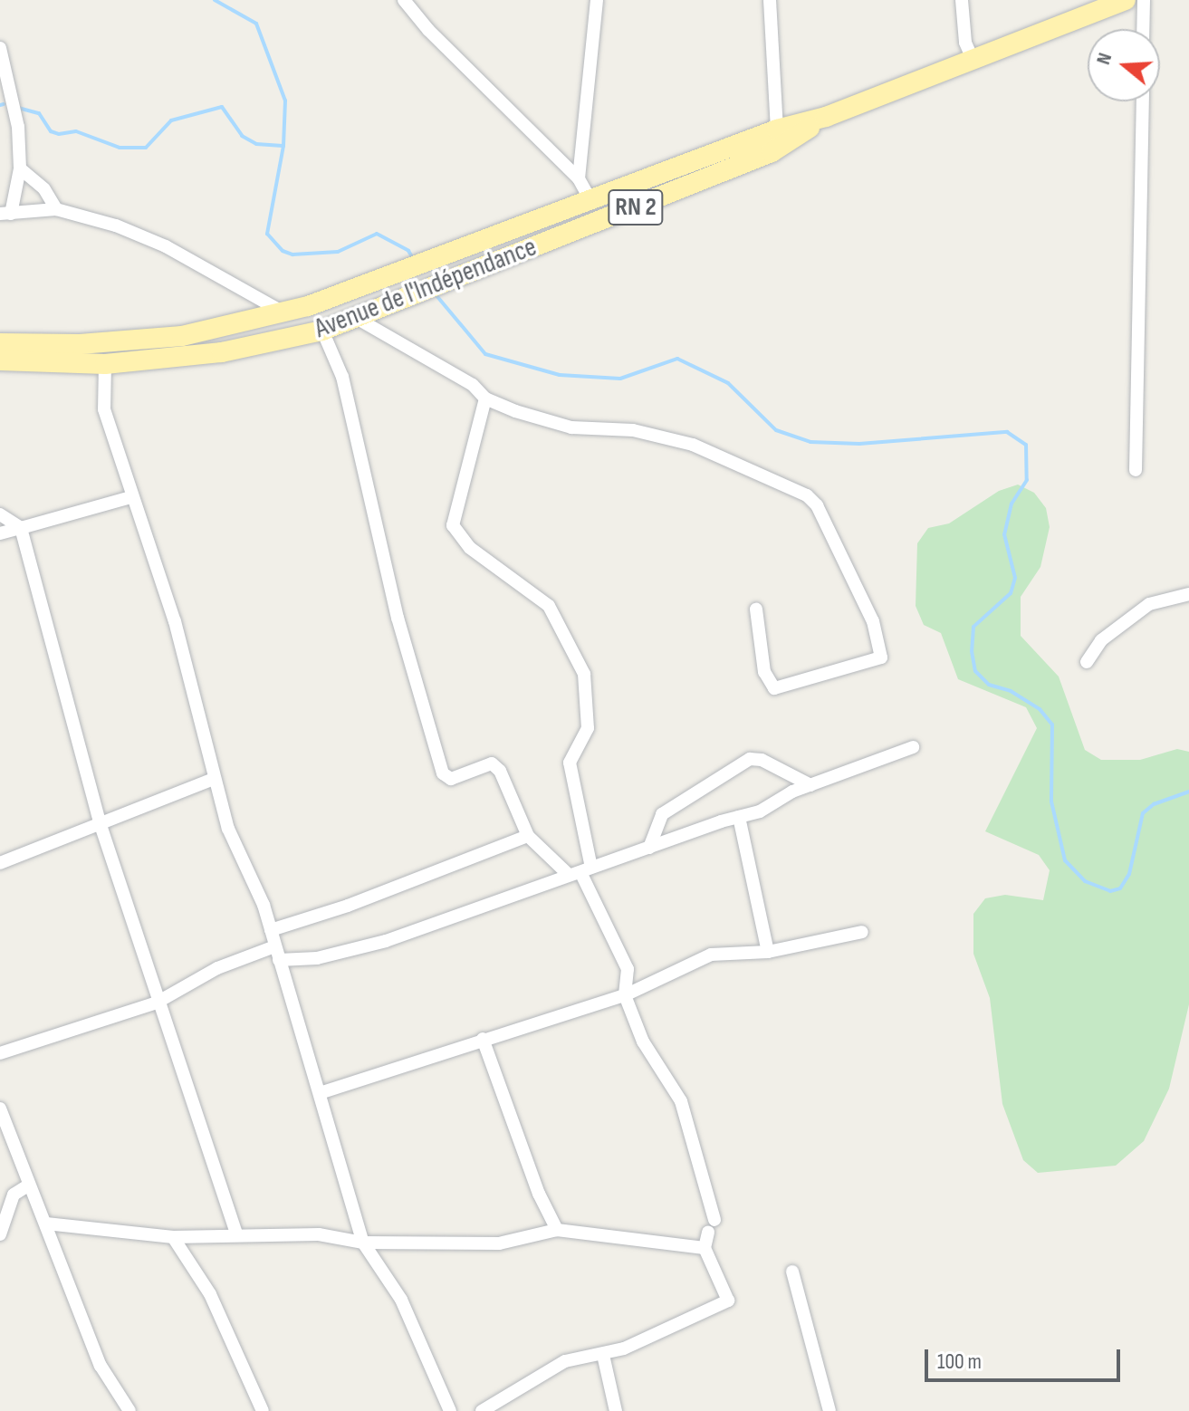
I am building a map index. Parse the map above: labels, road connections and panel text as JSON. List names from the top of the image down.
{
  "streets": {
    "main road": ["RN 2", "Avenue de l'Indépendance"]
  },
  "scale_bar": "100 m",
  "north": "left"
}
